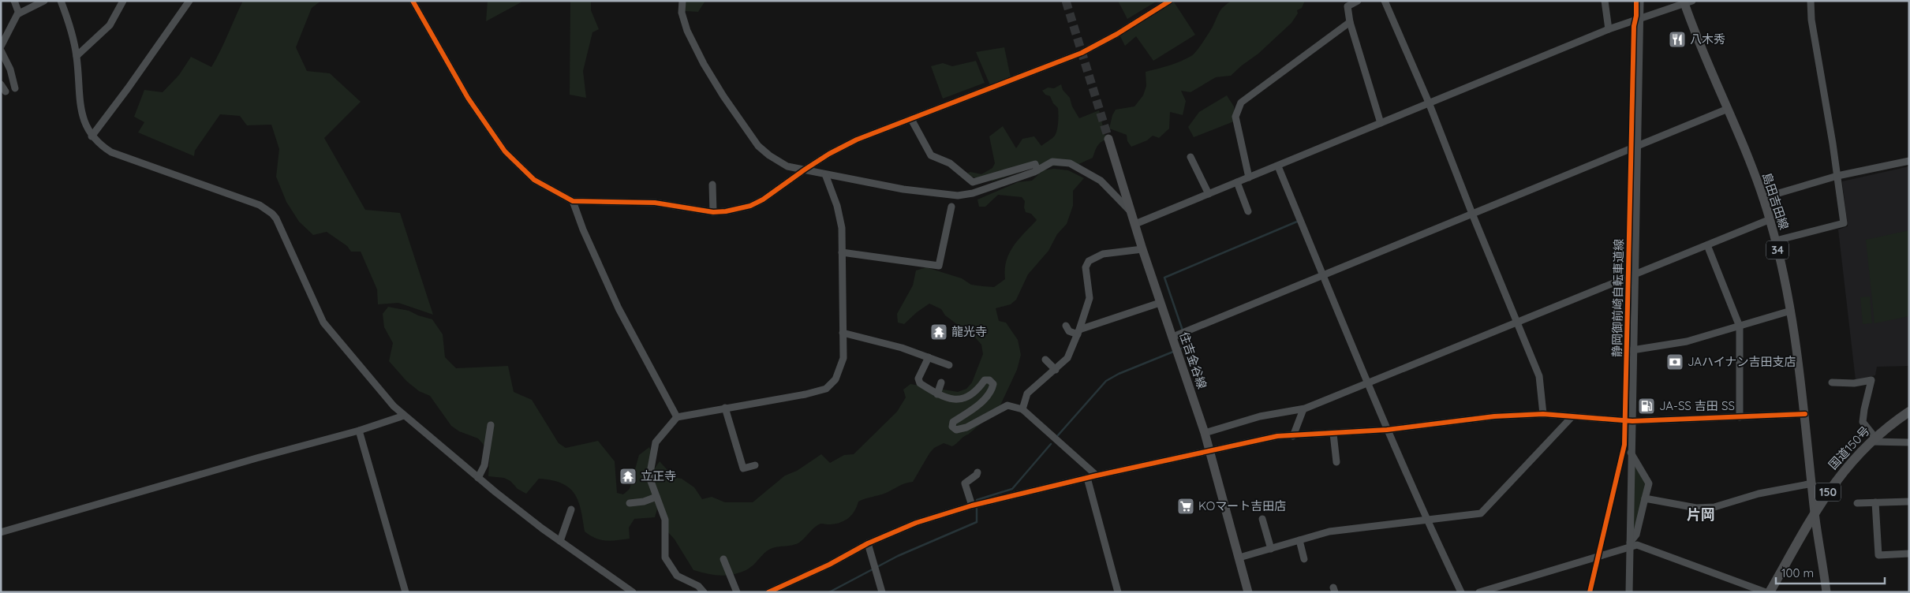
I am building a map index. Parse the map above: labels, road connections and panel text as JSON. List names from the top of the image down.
{
  "streets": {
    "highway": ["国道150号", "150"],
    "main road": ["島田吉田線", "34", "住吉金谷線"],
    "cycle path": ["静岡御前崎自転車道線"]
  },
  "crossings": [
    ["島田吉田線", "国道150号"]
  ],
  "districts": ["片岡"],
  "places": {
    "restaurant": ["八木秀"],
    "temple": ["龍光寺", "立正寺"],
    "bank": ["JAハイナン吉田支店"],
    "fuel station": ["JA-SS 吉田 SS"],
    "supermarket": ["KOマート吉田店"]
  },
  "scale_bar": "100 m"
}
